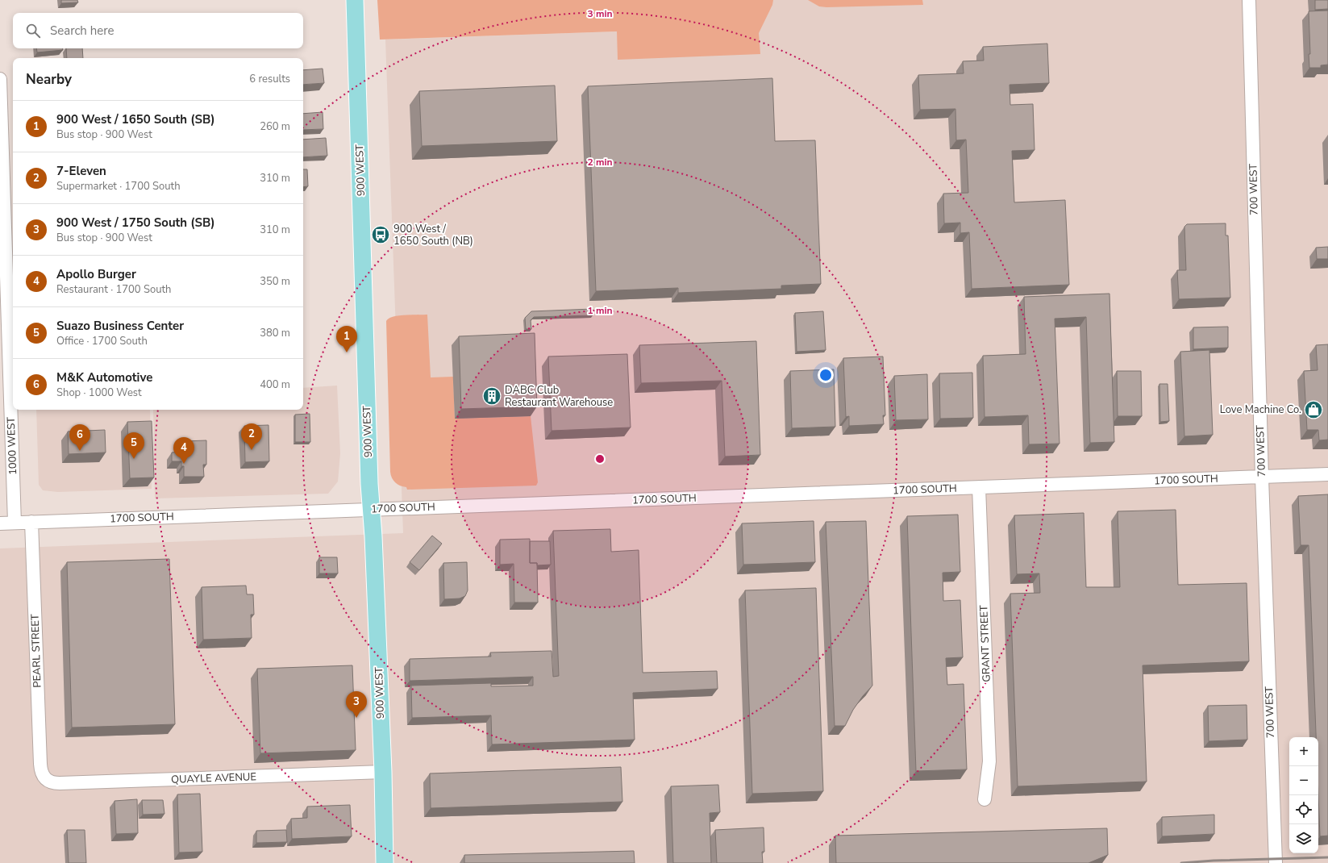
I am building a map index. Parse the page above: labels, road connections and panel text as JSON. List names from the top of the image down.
{
  "streets": {
    "main road": ["900 WEST"],
    "street": [
      "700 WEST",
      "1000 WEST",
      "1700 SOUTH",
      "GRANT STREET",
      "PEARL STREET",
      "QUAYLE AVENUE"
    ]
  },
  "crossings": [
    ["900 WEST", "1700 SOUTH"],
    ["900 WEST", "QUAYLE AVENUE"],
    ["700 WEST", "1700 SOUTH"],
    ["1000 WEST", "1700 SOUTH"],
    ["1700 SOUTH", "GRANT STREET"],
    ["1700 SOUTH", "PEARL STREET"],
    ["PEARL STREET", "QUAYLE AVENUE"]
  ],
  "places": {
    "bus stop": ["900 West / 1650 South (NB)"],
    "building": ["DABC Club Restaurant Warehouse"],
    "shop": ["Love Machine Co."]
  },
  "page": {
    "search": "Search here",
    "heading": ["Nearby", "6 results"],
    "list": [
      {
        "mark": "1",
        "name": "900 West / 1650 South (SB)",
        "note": "Bus stop · 900 West",
        "value": "260 m"
      },
      {
        "mark": "2",
        "name": "7-Eleven",
        "note": "Supermarket · 1700 South",
        "value": "310 m"
      },
      {
        "mark": "3",
        "name": "900 West / 1750 South (SB)",
        "note": "Bus stop · 900 West",
        "value": "310 m"
      },
      {
        "mark": "4",
        "name": "Apollo Burger",
        "note": "Restaurant · 1700 South",
        "value": "350 m"
      },
      {
        "mark": "5",
        "name": "Suazo Business Center",
        "note": "Office · 1700 South",
        "value": "380 m"
      },
      {
        "mark": "6",
        "name": "M&K Automotive",
        "note": "Shop · 1000 West",
        "value": "400 m"
      }
    ],
    "pins": [
      "1",
      "2",
      "6",
      "5",
      "4",
      "3"
    ],
    "map_buttons": ["+", "−"]
  },
  "rings": ["3 min", "2 min", "1 min"]
}
